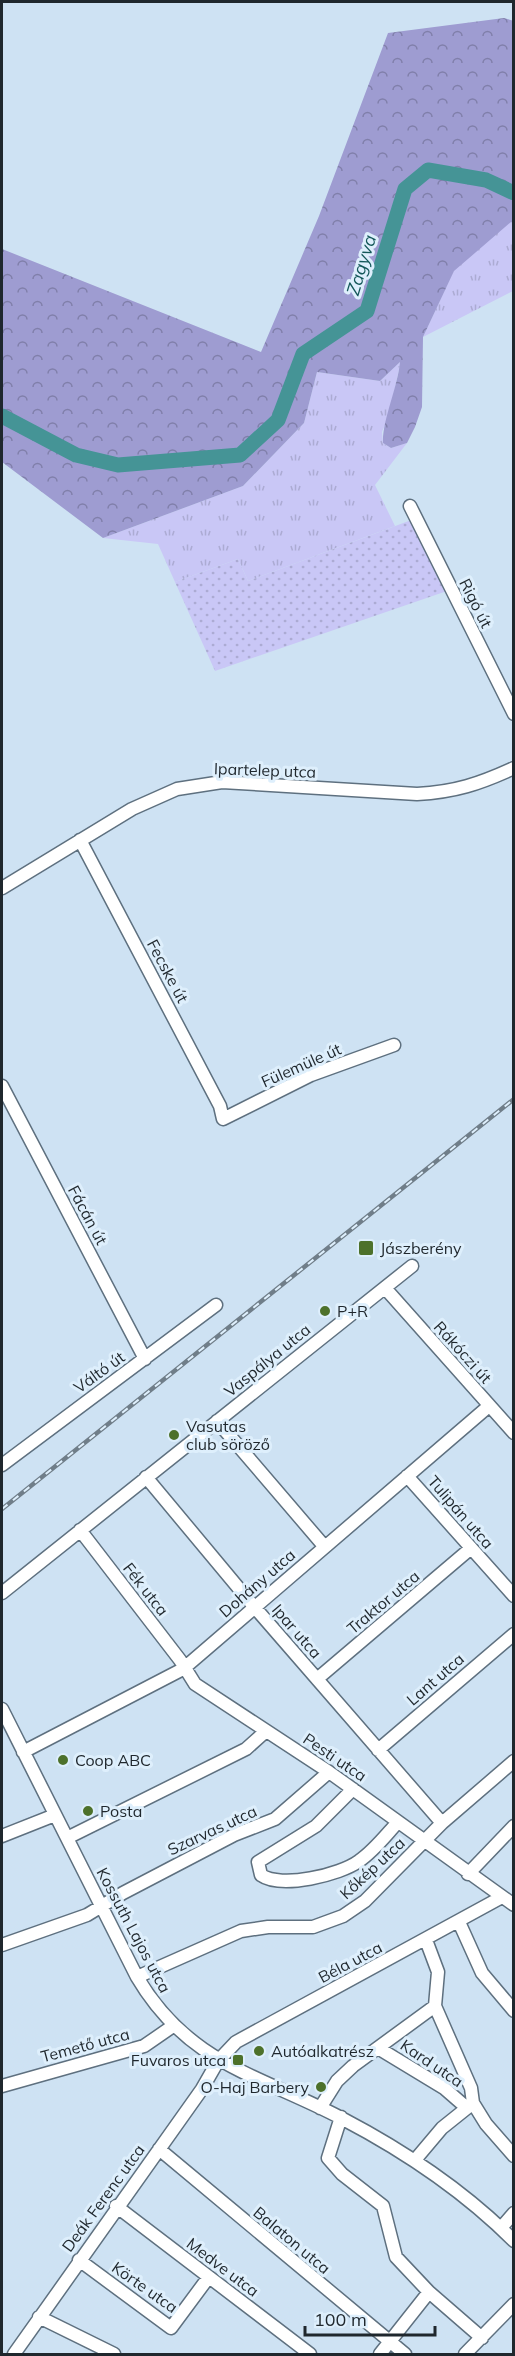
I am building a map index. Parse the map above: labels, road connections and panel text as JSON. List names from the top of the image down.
{
  "streets": {
    "street": [
      "Rigó út",
      "Ipartelep utca",
      "Fecske út",
      "Fülemüle út",
      "Fácán út",
      "Rákóczi út",
      "Vaspálya utca",
      "Váltó út",
      "Tulipán utca",
      "Dohány utca",
      "Fék utca",
      "Traktor utca",
      "Ipar utca",
      "Lant utca",
      "Pesti utca",
      "Szarvas utca",
      "Kőkép utca",
      "Kossuth Lajos utca",
      "Béla utca",
      "Temető utca",
      "Kard utca",
      "Deák Ferenc utca",
      "Balaton utca",
      "Medve utca",
      "Körte utca"
    ]
  },
  "crossings": [
    ["Ipartelep utca", "Fecske út"],
    ["Fecske út", "Fülemüle út"],
    ["Fácán út", "Váltó út"],
    ["Rákóczi út", "Vaspálya utca"],
    ["Rákóczi út", "Dohány utca"],
    ["Vaspálya utca", "Fék utca"],
    ["Vaspálya utca", "Ipar utca"],
    ["Tulipán utca", "Dohány utca"],
    ["Tulipán utca", "Traktor utca"],
    ["Dohány utca", "Fék utca"],
    ["Dohány utca", "Ipar utca"],
    ["Dohány utca", "Pesti utca"],
    ["Dohány utca", "Kossuth Lajos utca"],
    ["Fék utca", "Pesti utca"],
    ["Traktor utca", "Ipar utca"],
    ["Ipar utca", "Lant utca"],
    ["Ipar utca", "Kőkép utca"],
    ["Pesti utca", "Szarvas utca"],
    ["Pesti utca", "Kőkép utca"],
    ["Pesti utca", "Béla utca"],
    ["Szarvas utca", "Kossuth Lajos utca"],
    ["Kőkép utca", "Kossuth Lajos utca"],
    ["Kossuth Lajos utca", "Béla utca"],
    ["Kossuth Lajos utca", "Temető utca"],
    ["Kossuth Lajos utca", "Deák Ferenc utca"],
    ["Béla utca", "Deák Ferenc utca"],
    ["Deák Ferenc utca", "Balaton utca"],
    ["Deák Ferenc utca", "Medve utca"],
    ["Deák Ferenc utca", "Körte utca"],
    ["Medve utca", "Körte utca"]
  ],
  "water": ["Zagyva"],
  "places": {
    "transit": ["Jászberény", "Fuvaros utca"],
    "other": [
      "P+R",
      "Vasutas club söröző",
      "Coop ABC",
      "Posta",
      "Autóalkatrész",
      "O-Haj Barbery"
    ]
  },
  "scale_bar": "100 m"
}
